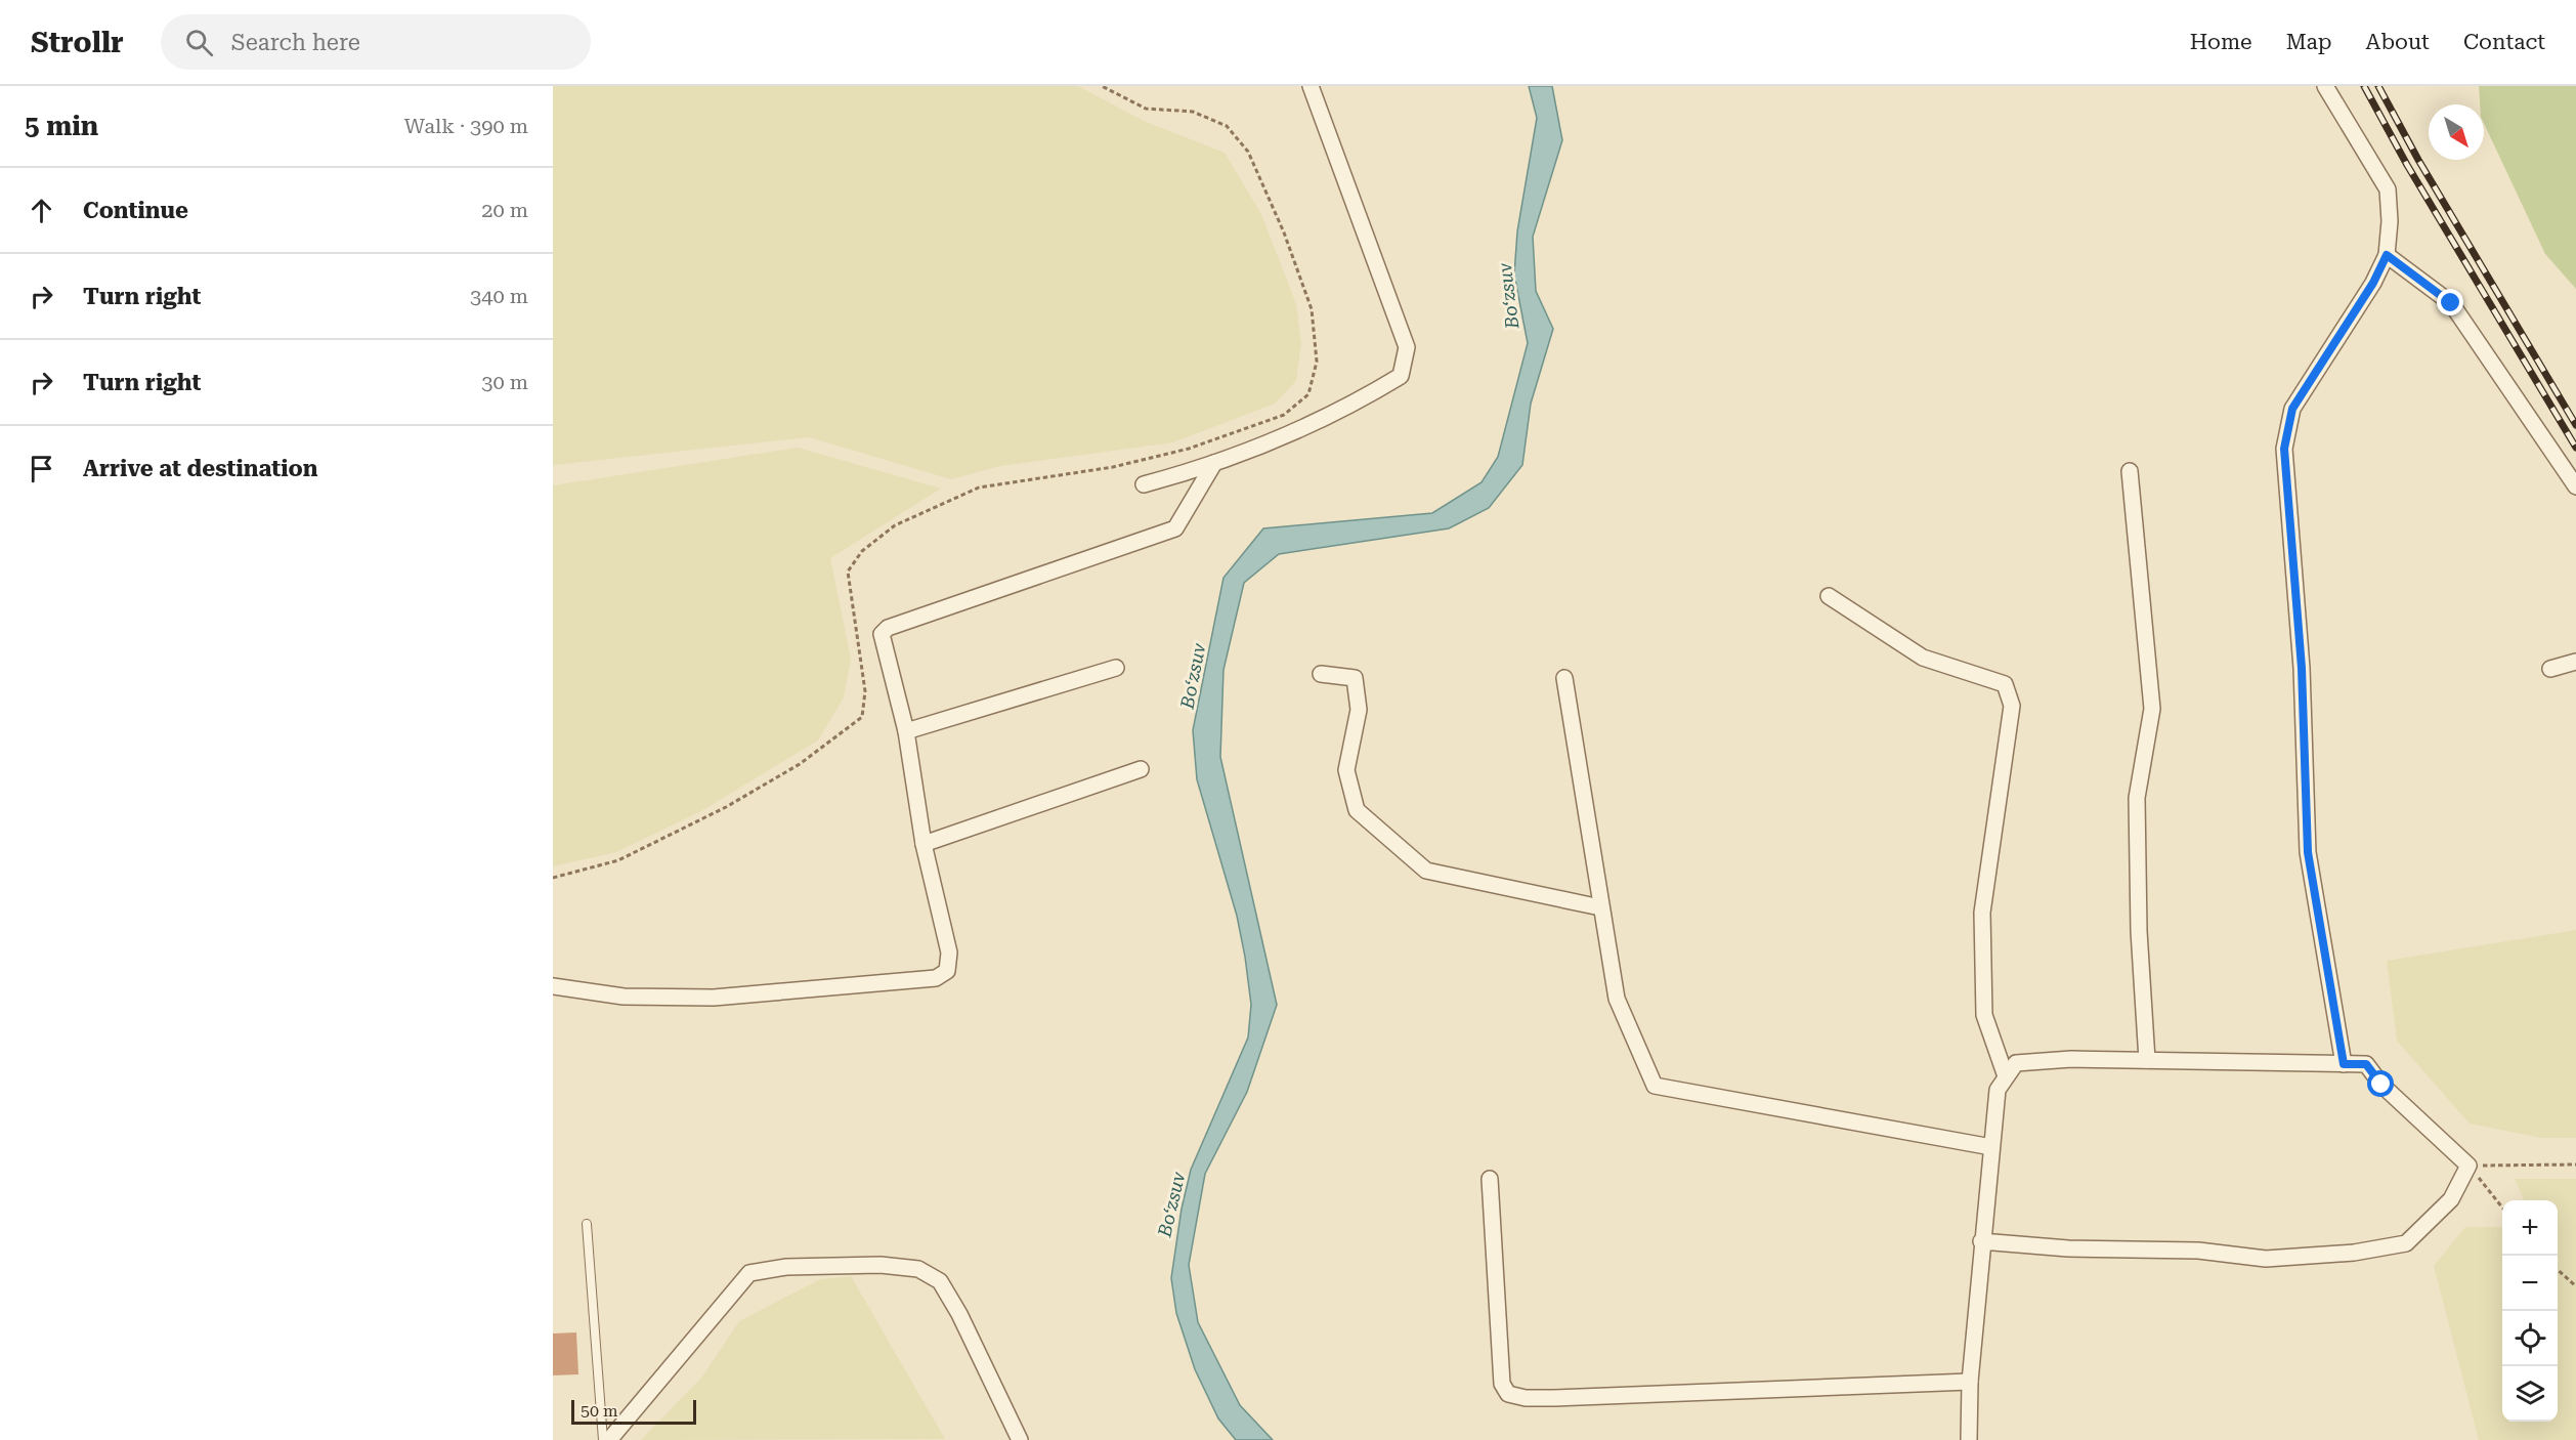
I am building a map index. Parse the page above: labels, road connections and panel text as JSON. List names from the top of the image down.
{
  "water": ["Boʻzsuv"],
  "scale_bar": "50 m",
  "north": "bottom right",
  "page": {
    "header": "Strollr",
    "search": "Search here",
    "nav": [
      "Home",
      "Map",
      "About",
      "Contact"
    ],
    "heading": ["5 min", "Walk · 390 m"],
    "list": [
      ["Continue", "20 m"],
      ["Turn right", "340 m"],
      ["Turn right", "30 m"],
      "Arrive at destination"
    ],
    "map_buttons": ["+", "−"],
    "scale": "50 m"
  }
}
